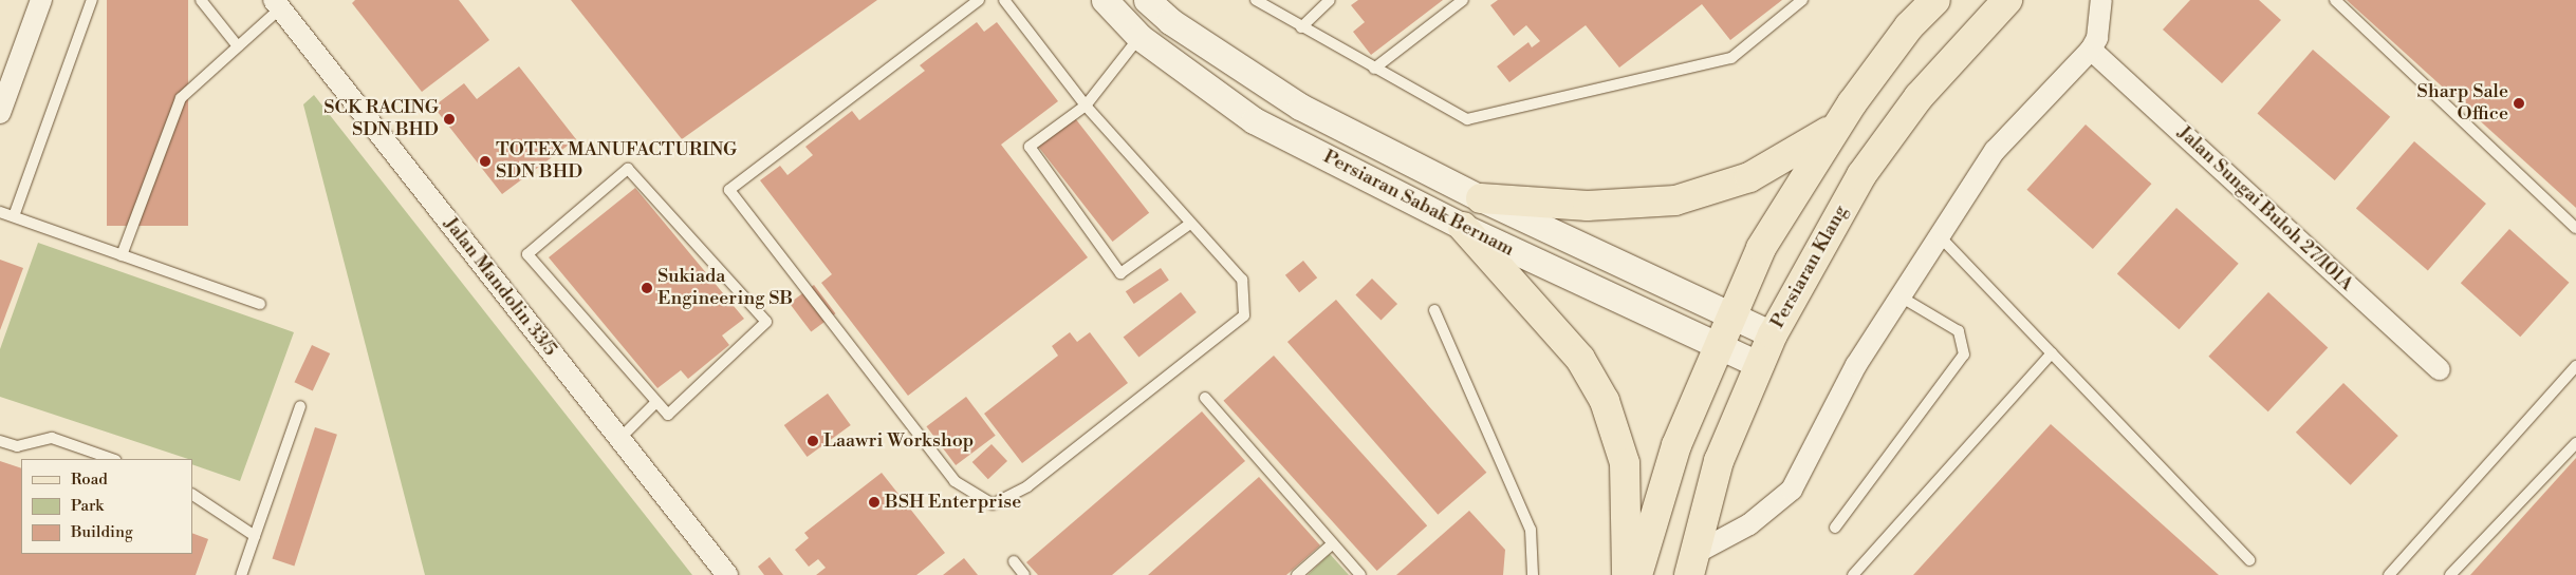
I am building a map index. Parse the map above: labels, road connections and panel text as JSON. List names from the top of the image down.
{
  "streets": {
    "main road": ["Persiaran Klang"],
    "street": ["Persiaran Sabak Bernam", "Jalan Sungai Buloh 27/101A", "Jalan Mandolin 33/5"]
  },
  "crossings": [
    ["Persiaran Sabak Bernam", "Persiaran Klang"]
  ],
  "places": [
    "Sharp Sale Office",
    "SCK RACING SDN BHD",
    "TOTEX MANUFACTURING SDN BHD",
    "Sukiada Engineering SB",
    "Laawri Workshop",
    "BSH Enterprise"
  ],
  "legend": ["Road", "Park", "Building"]
}
